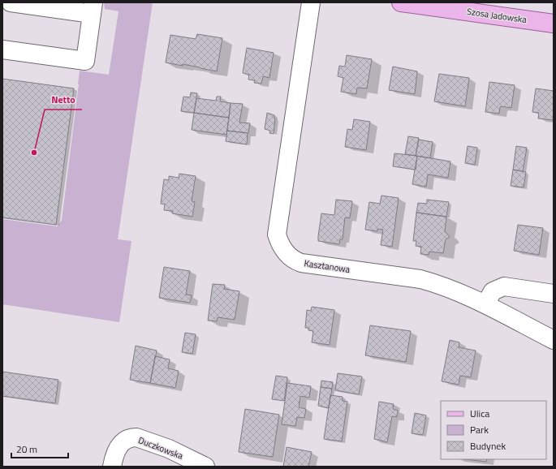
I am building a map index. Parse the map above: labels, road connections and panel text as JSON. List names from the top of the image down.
{
  "streets": {
    "main road": ["Szosa Jadowska"],
    "street": ["Kasztanowa", "Duczkowska"]
  },
  "places": ["Netto"],
  "legend": ["Ulica", "Park", "Budynek"],
  "scale_bar": "20 m"
}
